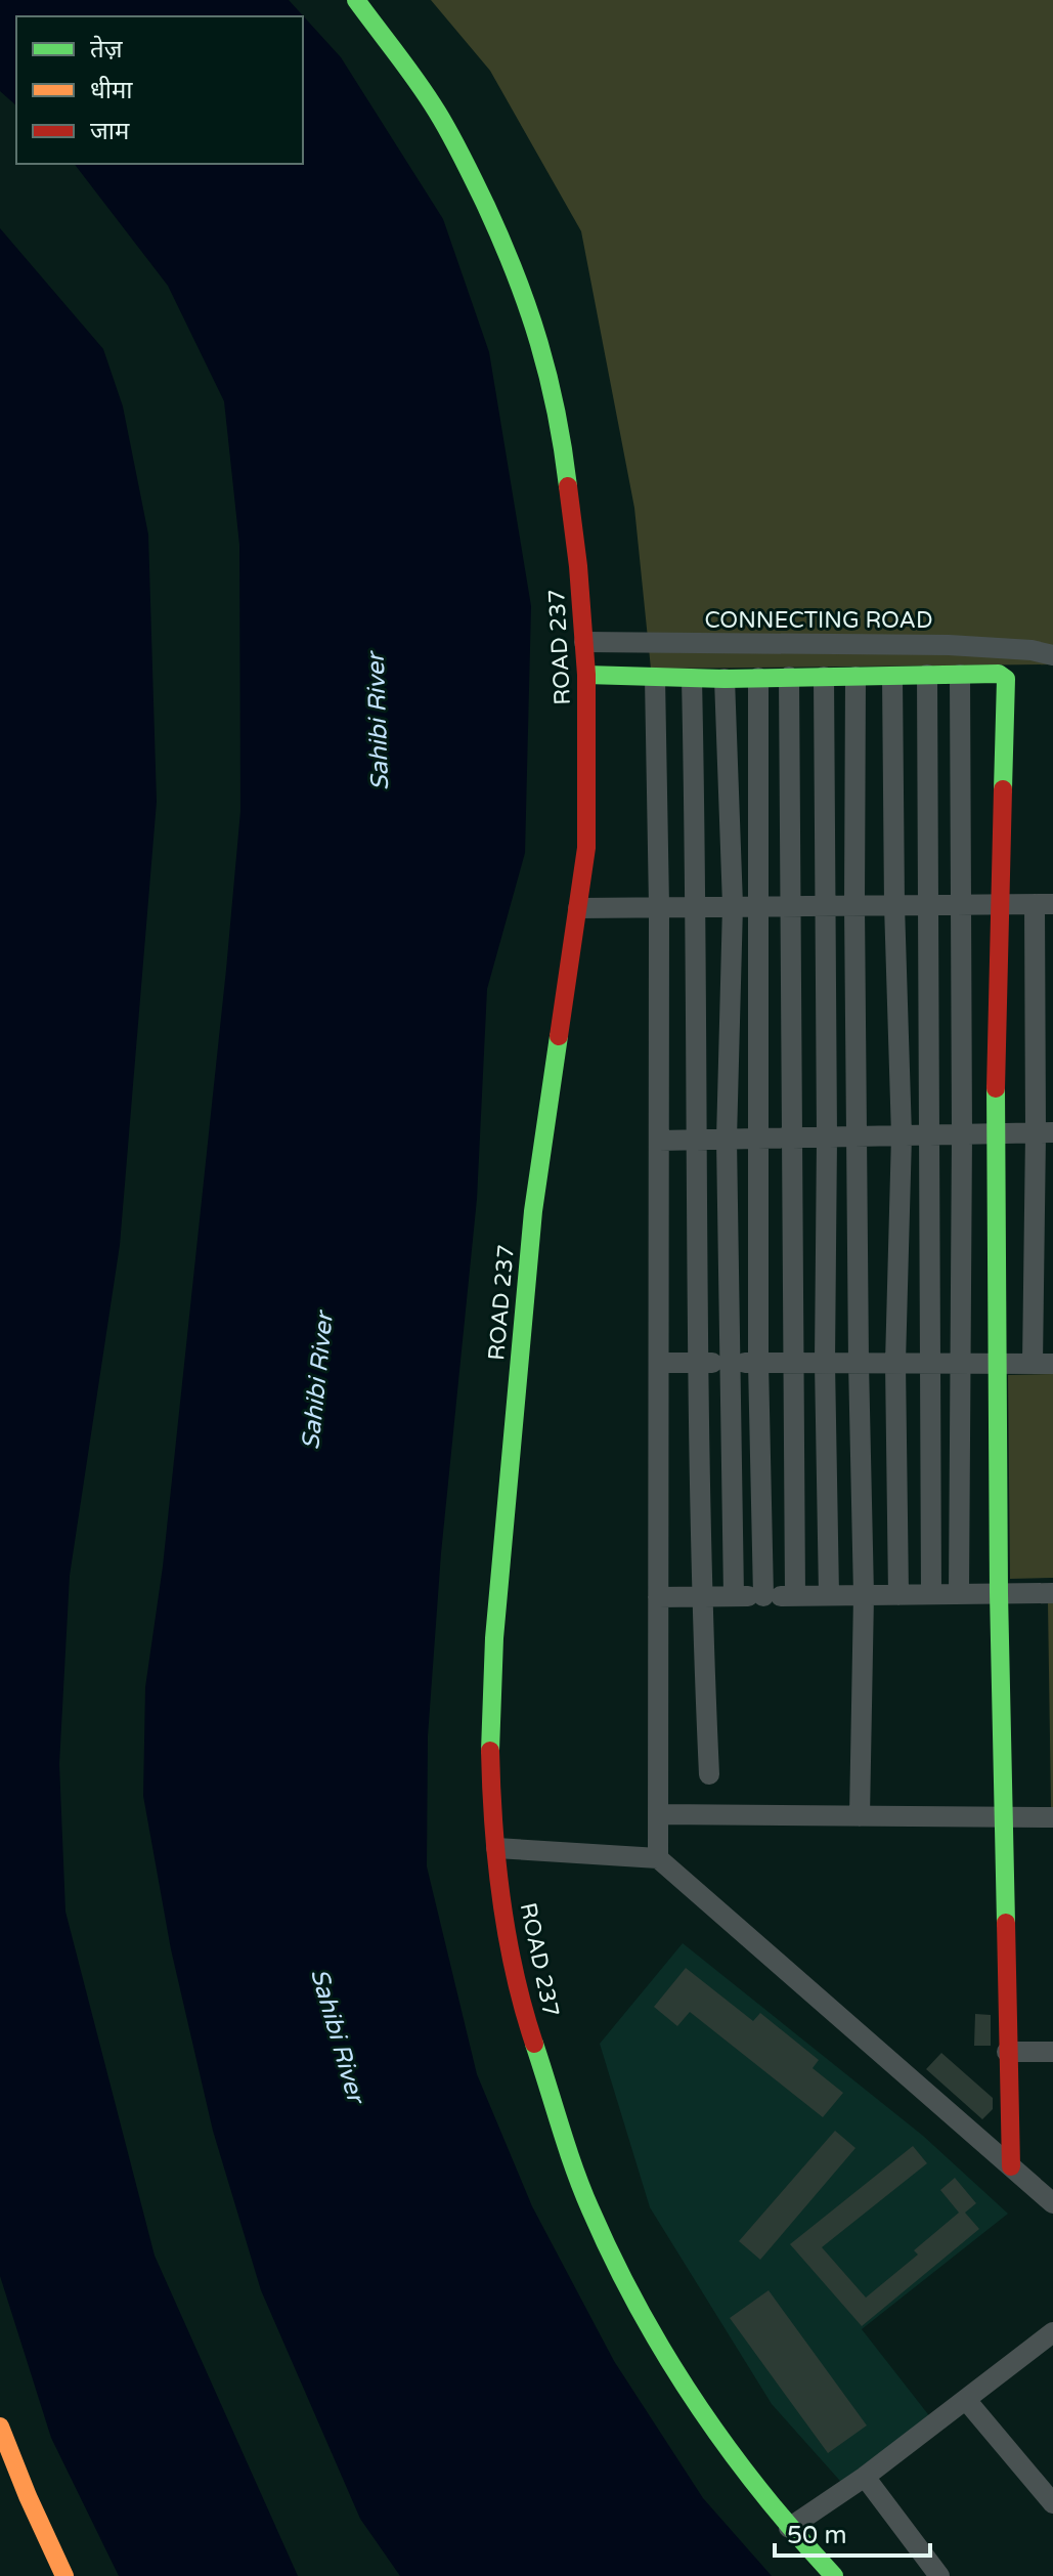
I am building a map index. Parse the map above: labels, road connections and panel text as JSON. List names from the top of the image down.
{
  "streets": {
    "street": ["CONNECTING ROAD", "ROAD 237"]
  },
  "crossings": [
    ["CONNECTING ROAD", "ROAD 237"]
  ],
  "water": ["Sahibi River"],
  "legend": ["तेज़", "धीमा", "जाम"],
  "scale_bar": "50 m"
}
